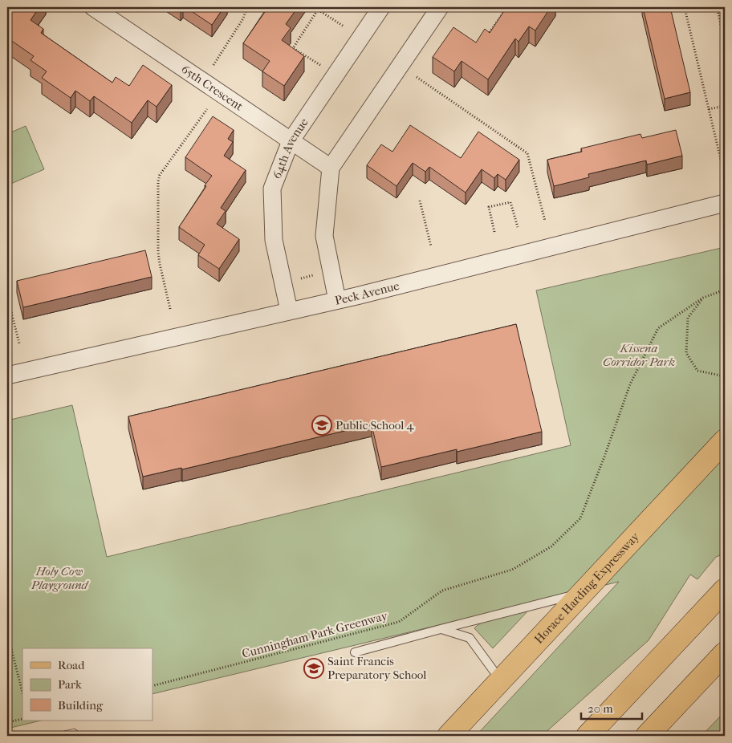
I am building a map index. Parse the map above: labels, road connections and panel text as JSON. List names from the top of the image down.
{
  "streets": {
    "main road": ["Horace Harding Expressway"],
    "street": ["65th Crescent", "64th Avenue", "Peck Avenue"],
    "path": ["Cunningham Park Greenway"]
  },
  "crossings": [
    ["65th Crescent", "64th Avenue"],
    ["64th Avenue", "Peck Avenue"]
  ],
  "parks": ["Kissena Corridor Park", "Holy Cow Playground"],
  "places": {
    "school or university": ["Public School 4", "Saint Francis Preparatory School"]
  },
  "legend": ["Road", "Park", "Building"],
  "scale_bar": "20 m"
}
